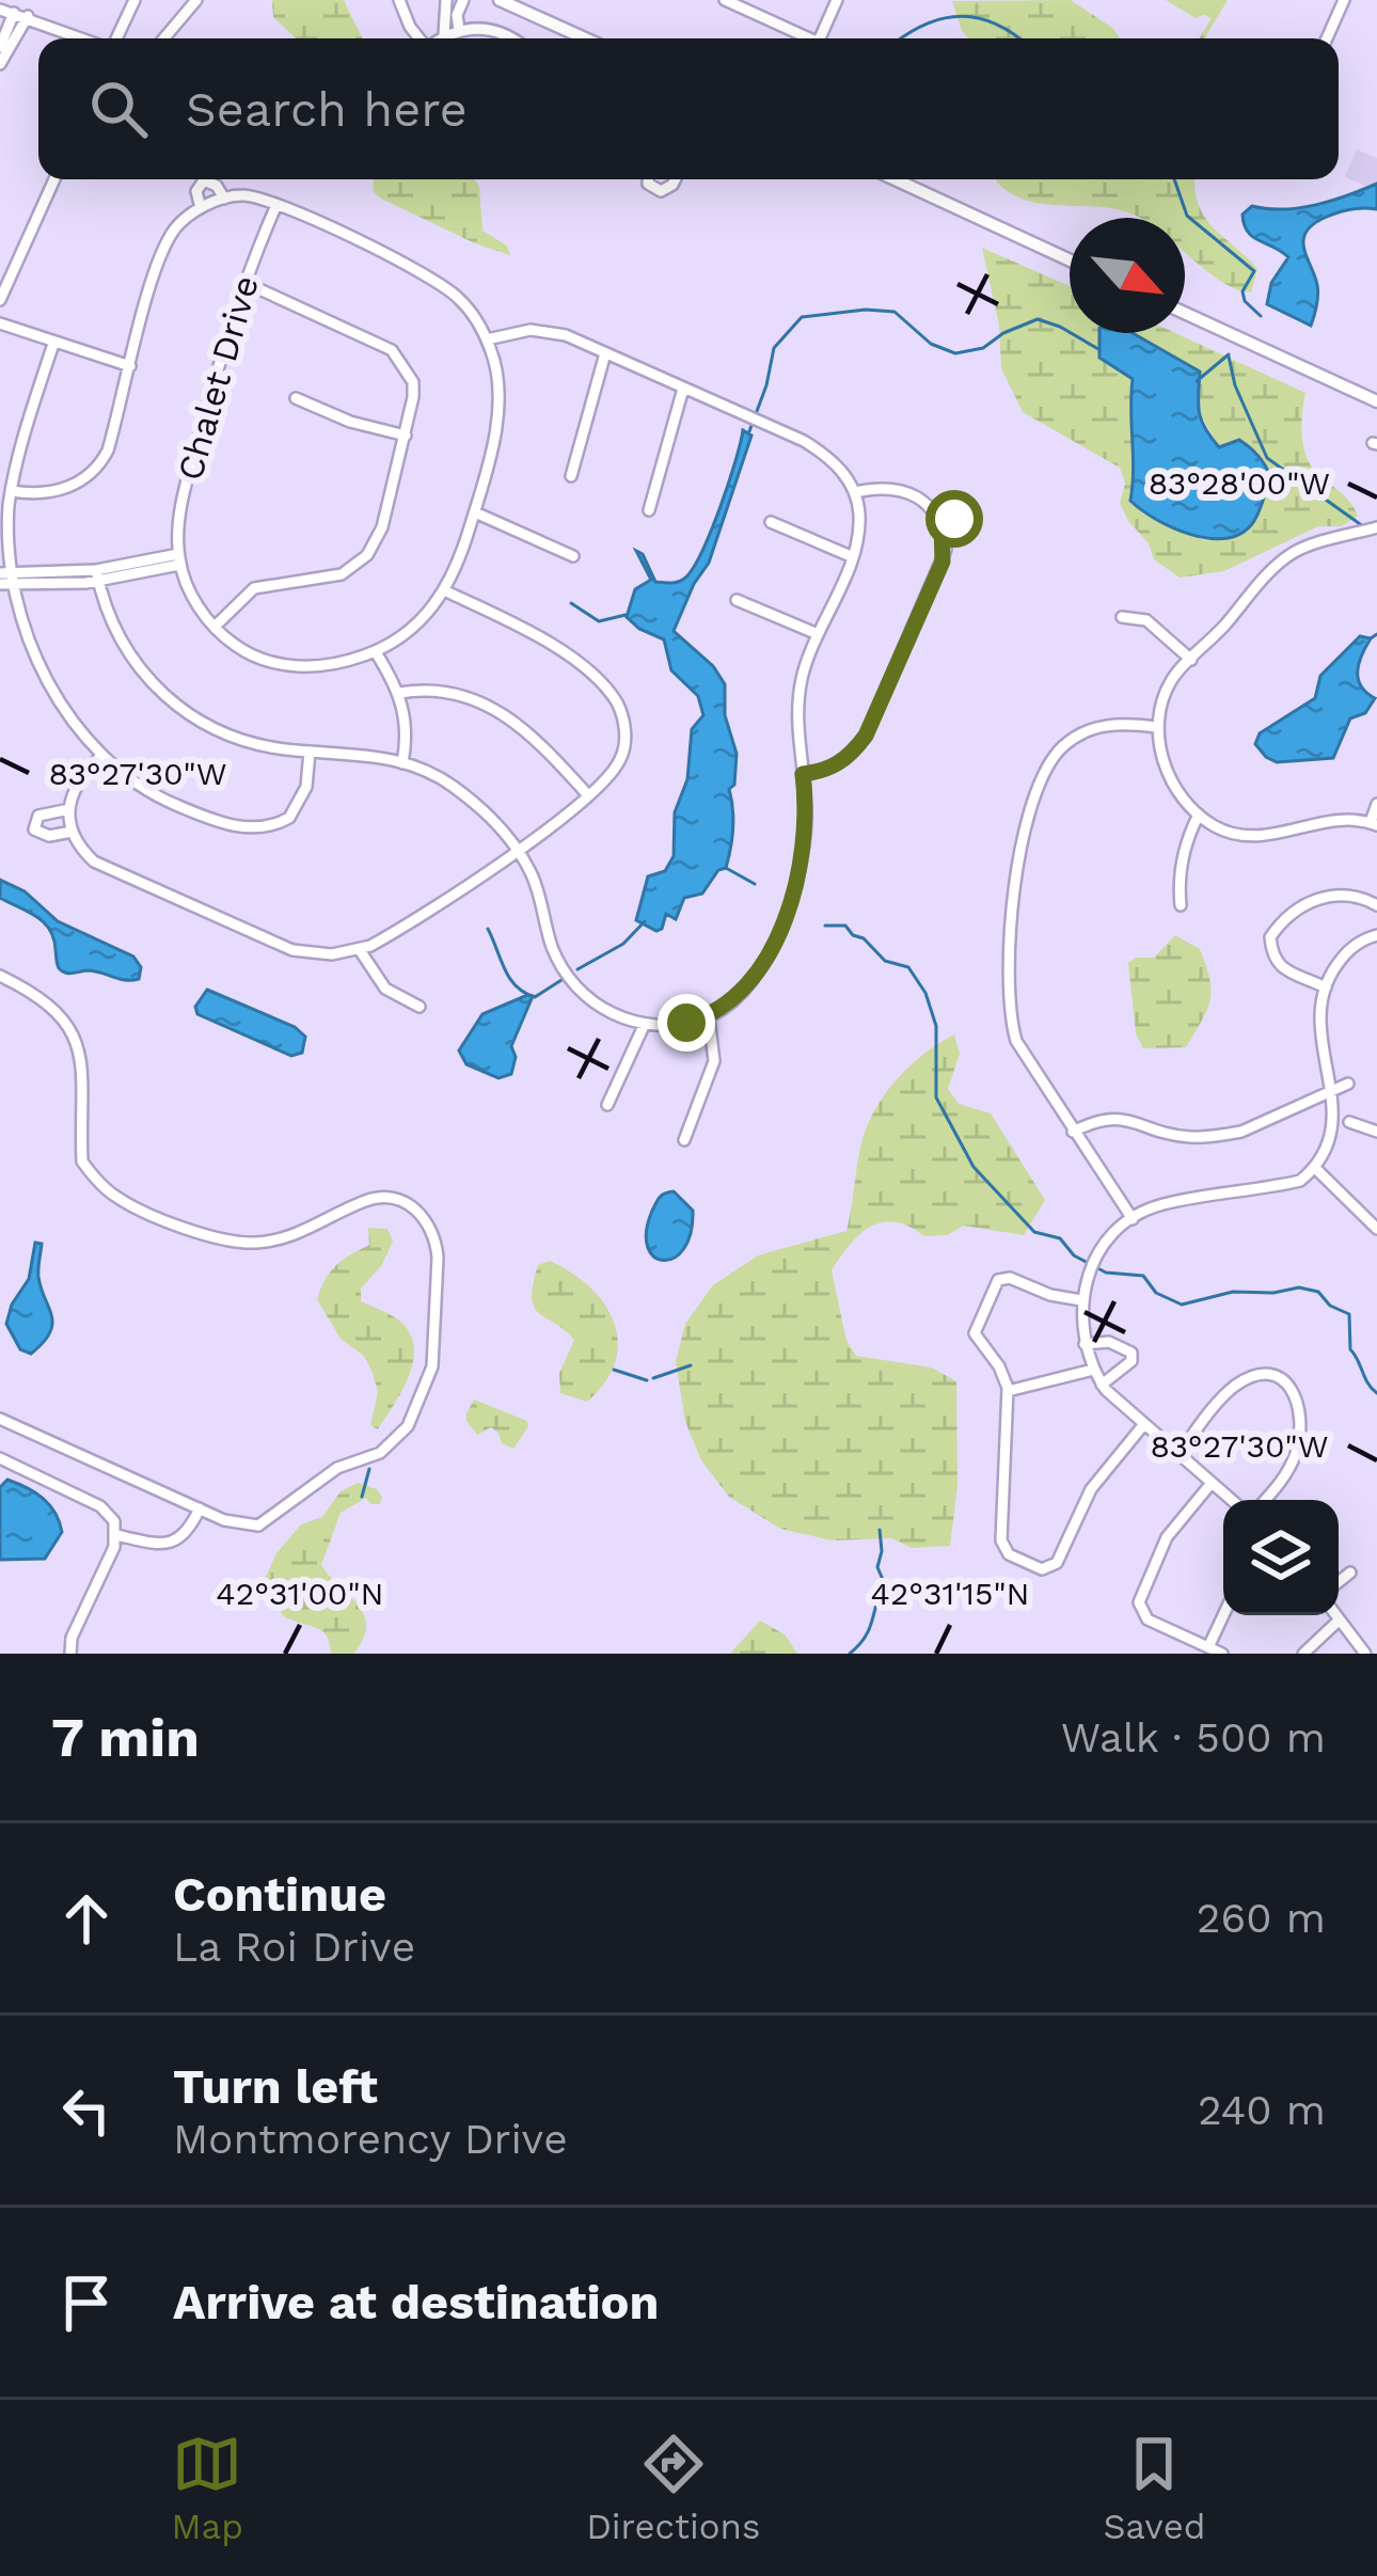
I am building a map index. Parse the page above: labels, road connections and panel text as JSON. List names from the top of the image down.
{
  "streets": {
    "street": ["Chalet Drive"]
  },
  "north": "bottom right",
  "page": {
    "search": "Search here",
    "heading": ["7 min", "Walk · 500 m"],
    "list": [
      ["Continue", "La Roi Drive", "260 m"],
      ["Turn left", "Montmorency Drive", "240 m"],
      "Arrive at destination"
    ],
    "nav": ["Map", "Directions", "Saved"]
  },
  "coordinates": [
    "83°28'00\"W",
    "83°27'30\"W",
    "42°31'00\"N",
    "42°31'15\"N"
  ]
}
